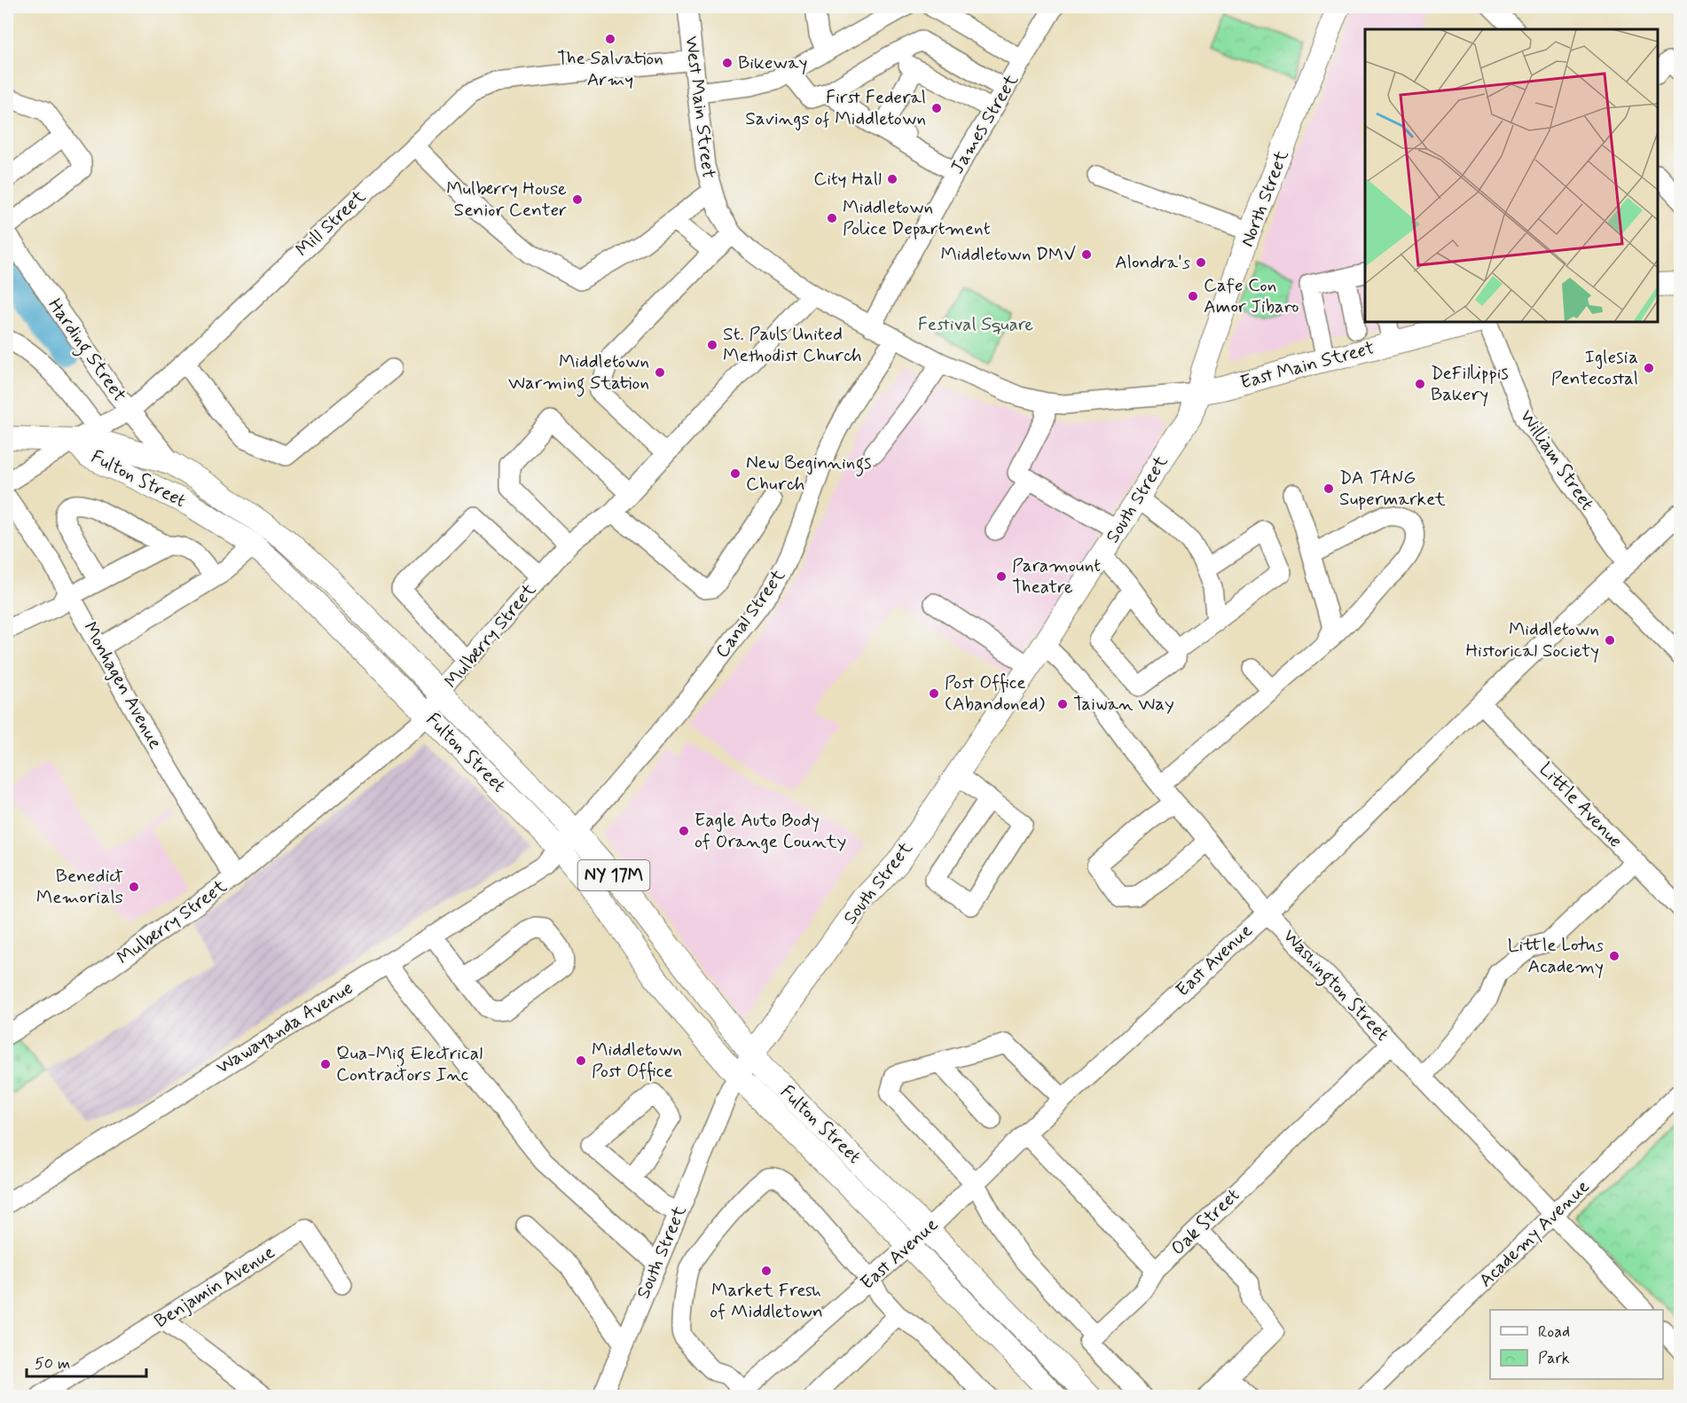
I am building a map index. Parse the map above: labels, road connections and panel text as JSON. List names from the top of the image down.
{
  "streets": {
    "main road": [
      "North Street",
      "East Main Street",
      "Fulton Street",
      "South Street",
      "NY 17M"
    ],
    "street": [
      "West Main Street",
      "James Street",
      "Mill Street",
      "Harding Street",
      "William Street",
      "Canal Street",
      "Mulberry Street",
      "Monhagen Avenue",
      "Little Avenue",
      "East Avenue",
      "Washington Street",
      "Wawayanda Avenue",
      "Oak Street",
      "Academy Avenue",
      "Benjamin Avenue"
    ]
  },
  "crossings": [
    ["West Main Street", "James Street"],
    ["West Main Street", "North Street"],
    ["West Main Street", "Mill Street"],
    ["West Main Street", "East Main Street"],
    ["West Main Street", "South Street"],
    ["West Main Street", "Canal Street"],
    ["West Main Street", "Mulberry Street"],
    ["North Street", "East Main Street"],
    ["North Street", "South Street"],
    ["Mill Street", "Harding Street"],
    ["Mill Street", "Fulton Street"],
    ["Mill Street", "NY 17M"],
    ["Harding Street", "Fulton Street"],
    ["East Main Street", "South Street"],
    ["William Street", "East Avenue"],
    ["Fulton Street", "South Street"],
    ["Fulton Street", "Canal Street"],
    ["Fulton Street", "Mulberry Street"],
    ["Fulton Street", "NY 17M"],
    ["Fulton Street", "East Avenue"],
    ["Fulton Street", "Wawayanda Avenue"],
    ["South Street", "Washington Street"],
    ["Mulberry Street", "Monhagen Avenue"],
    ["Little Avenue", "East Avenue"],
    ["East Avenue", "Washington Street"],
    ["East Avenue", "Oak Street"],
    ["Washington Street", "Oak Street"],
    ["Washington Street", "Academy Avenue"]
  ],
  "parks": ["Festival Square"],
  "places": [
    "The Salvation Army",
    "Bikeway",
    "First Federal Savings of Middletown",
    "City Hall",
    "Mulberry House Senior Center",
    "Middletown Police Department",
    "Middletown DMV",
    "Alondra's",
    "Cafe Con Amor Jibaro",
    "St. Pauls United Methodist Church",
    "Iglesia Pentecostal",
    "Middletown Warming Station",
    "DeFillippis Bakery",
    "New Beginnings Church",
    "DA TANG Supermarket",
    "Paramount Theatre",
    "Middletown Historical Society",
    "Post Office (Abandoned)",
    "Taiwan Way",
    "Eagle Auto Body of Orange County",
    "Benedict Memorials",
    "Little Lotus Academy",
    "Middletown Post Office",
    "Qua-Mig Electrical Contractors Inc",
    "Market Fresh of Middletown"
  ],
  "legend": ["Road", "Park"],
  "scale_bar": "50 m"
}
